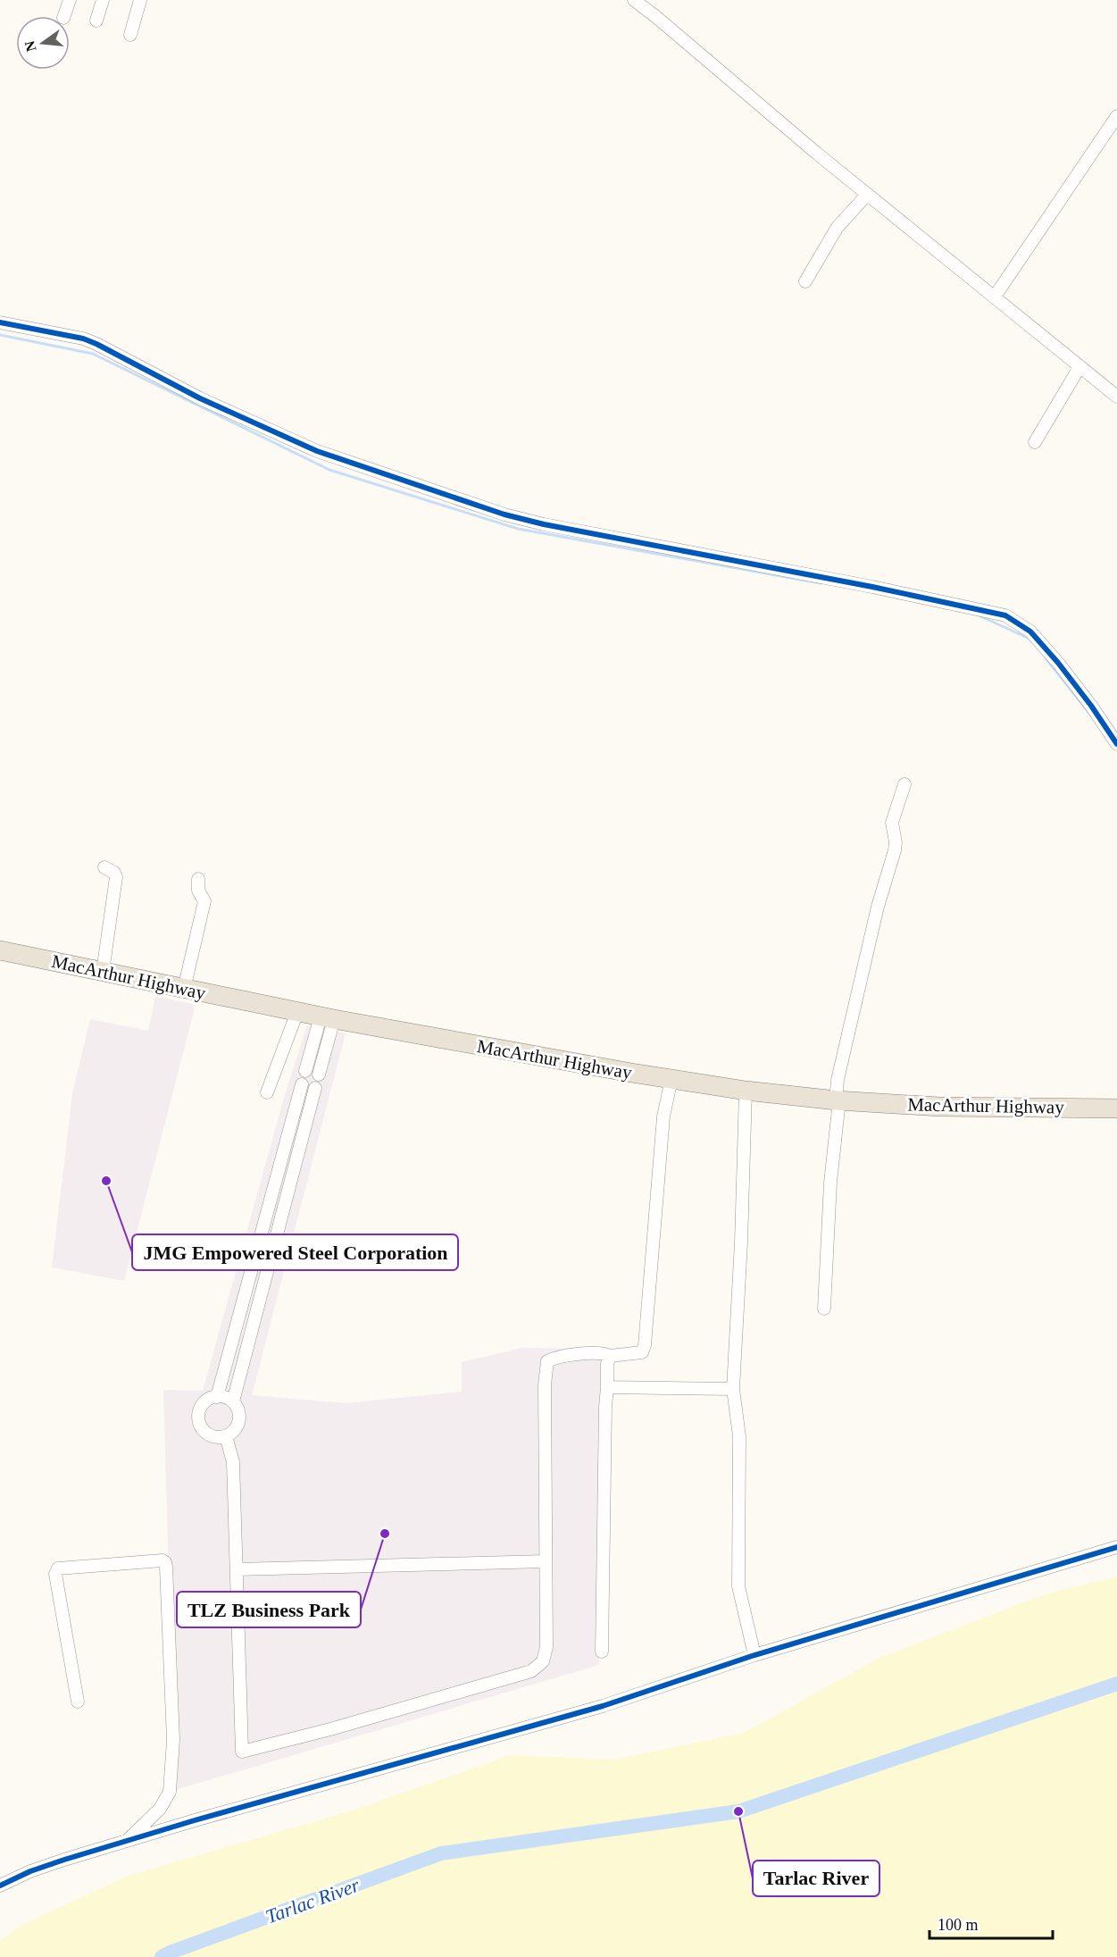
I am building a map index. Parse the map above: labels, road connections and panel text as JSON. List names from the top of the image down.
{
  "streets": {
    "highway": ["MacArthur Highway"]
  },
  "water": ["Tarlac River"],
  "places": ["JMG Empowered Steel Corporation", "TLZ Business Park", "Tarlac River"],
  "scale_bar": "100 m",
  "north": "left"
}
